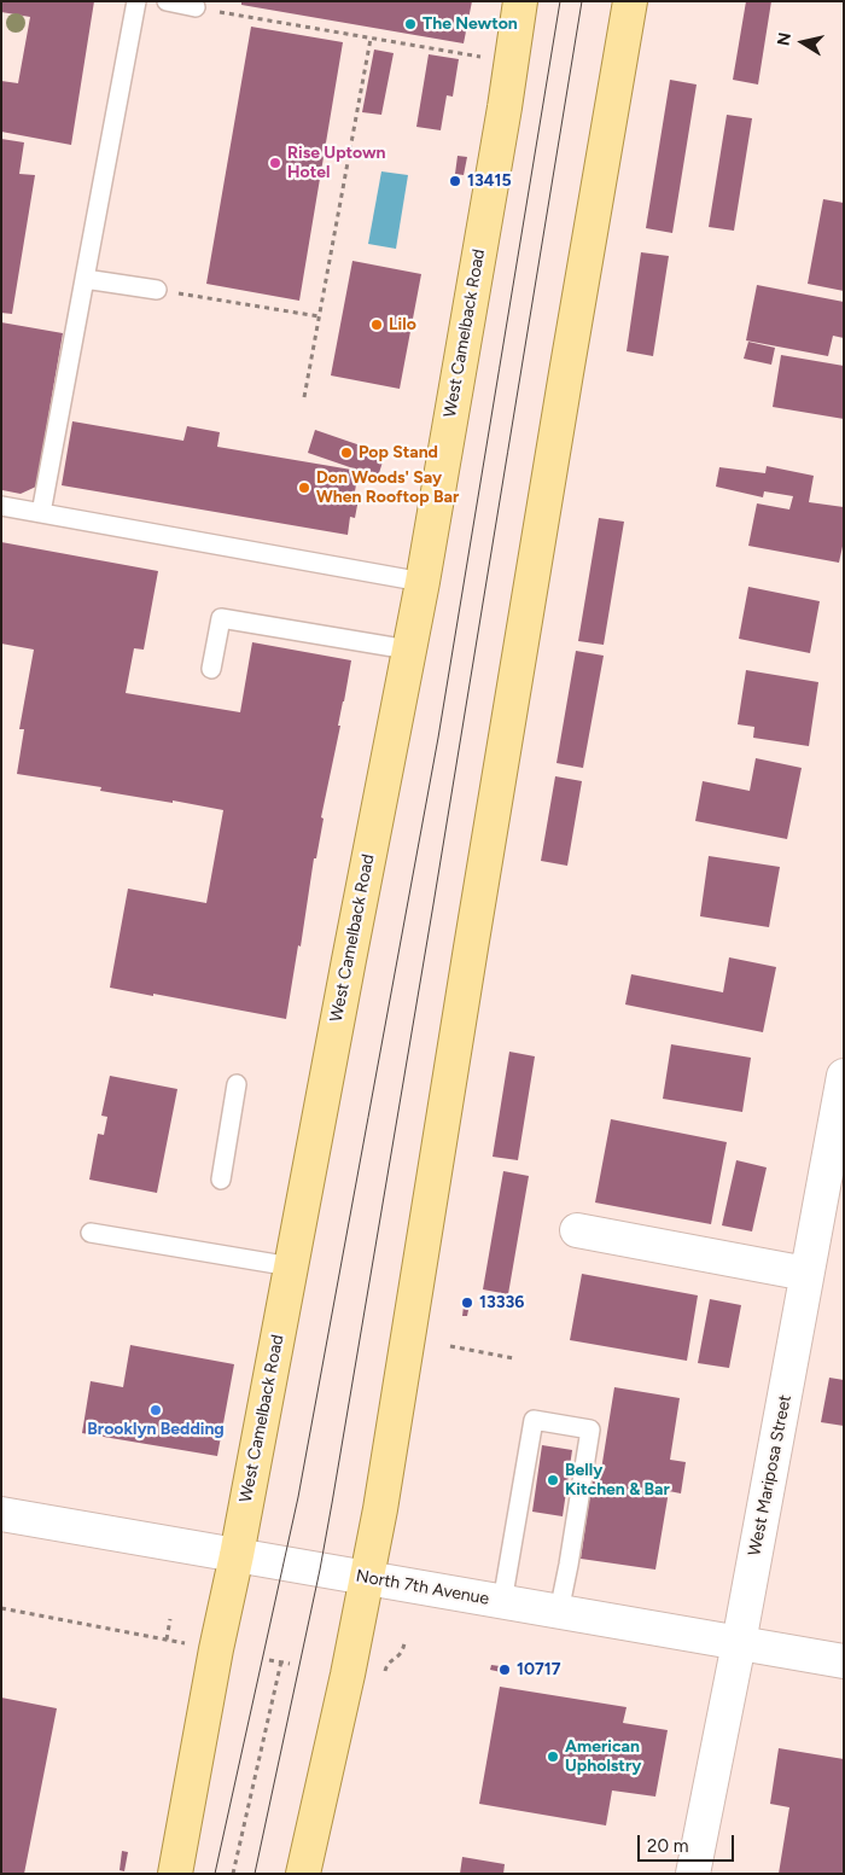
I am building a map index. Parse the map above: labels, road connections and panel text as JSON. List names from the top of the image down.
{
  "streets": {
    "main road": ["West Camelback Road"],
    "street": ["West Mariposa Street", "North 7th Avenue"]
  },
  "crossings": [
    ["West Camelback Road", "North 7th Avenue"],
    ["West Mariposa Street", "North 7th Avenue"]
  ],
  "places": [
    "The Newton",
    "Rise Uptown Hotel",
    "13415",
    "Lilo",
    "Pop Stand",
    "Don Woods' Say When Rooftop Bar",
    "13336",
    "Brooklyn Bedding",
    "Belly Kitchen & Bar",
    "10717",
    "American Upholstry"
  ],
  "scale_bar": "20 m",
  "north": "left"
}
